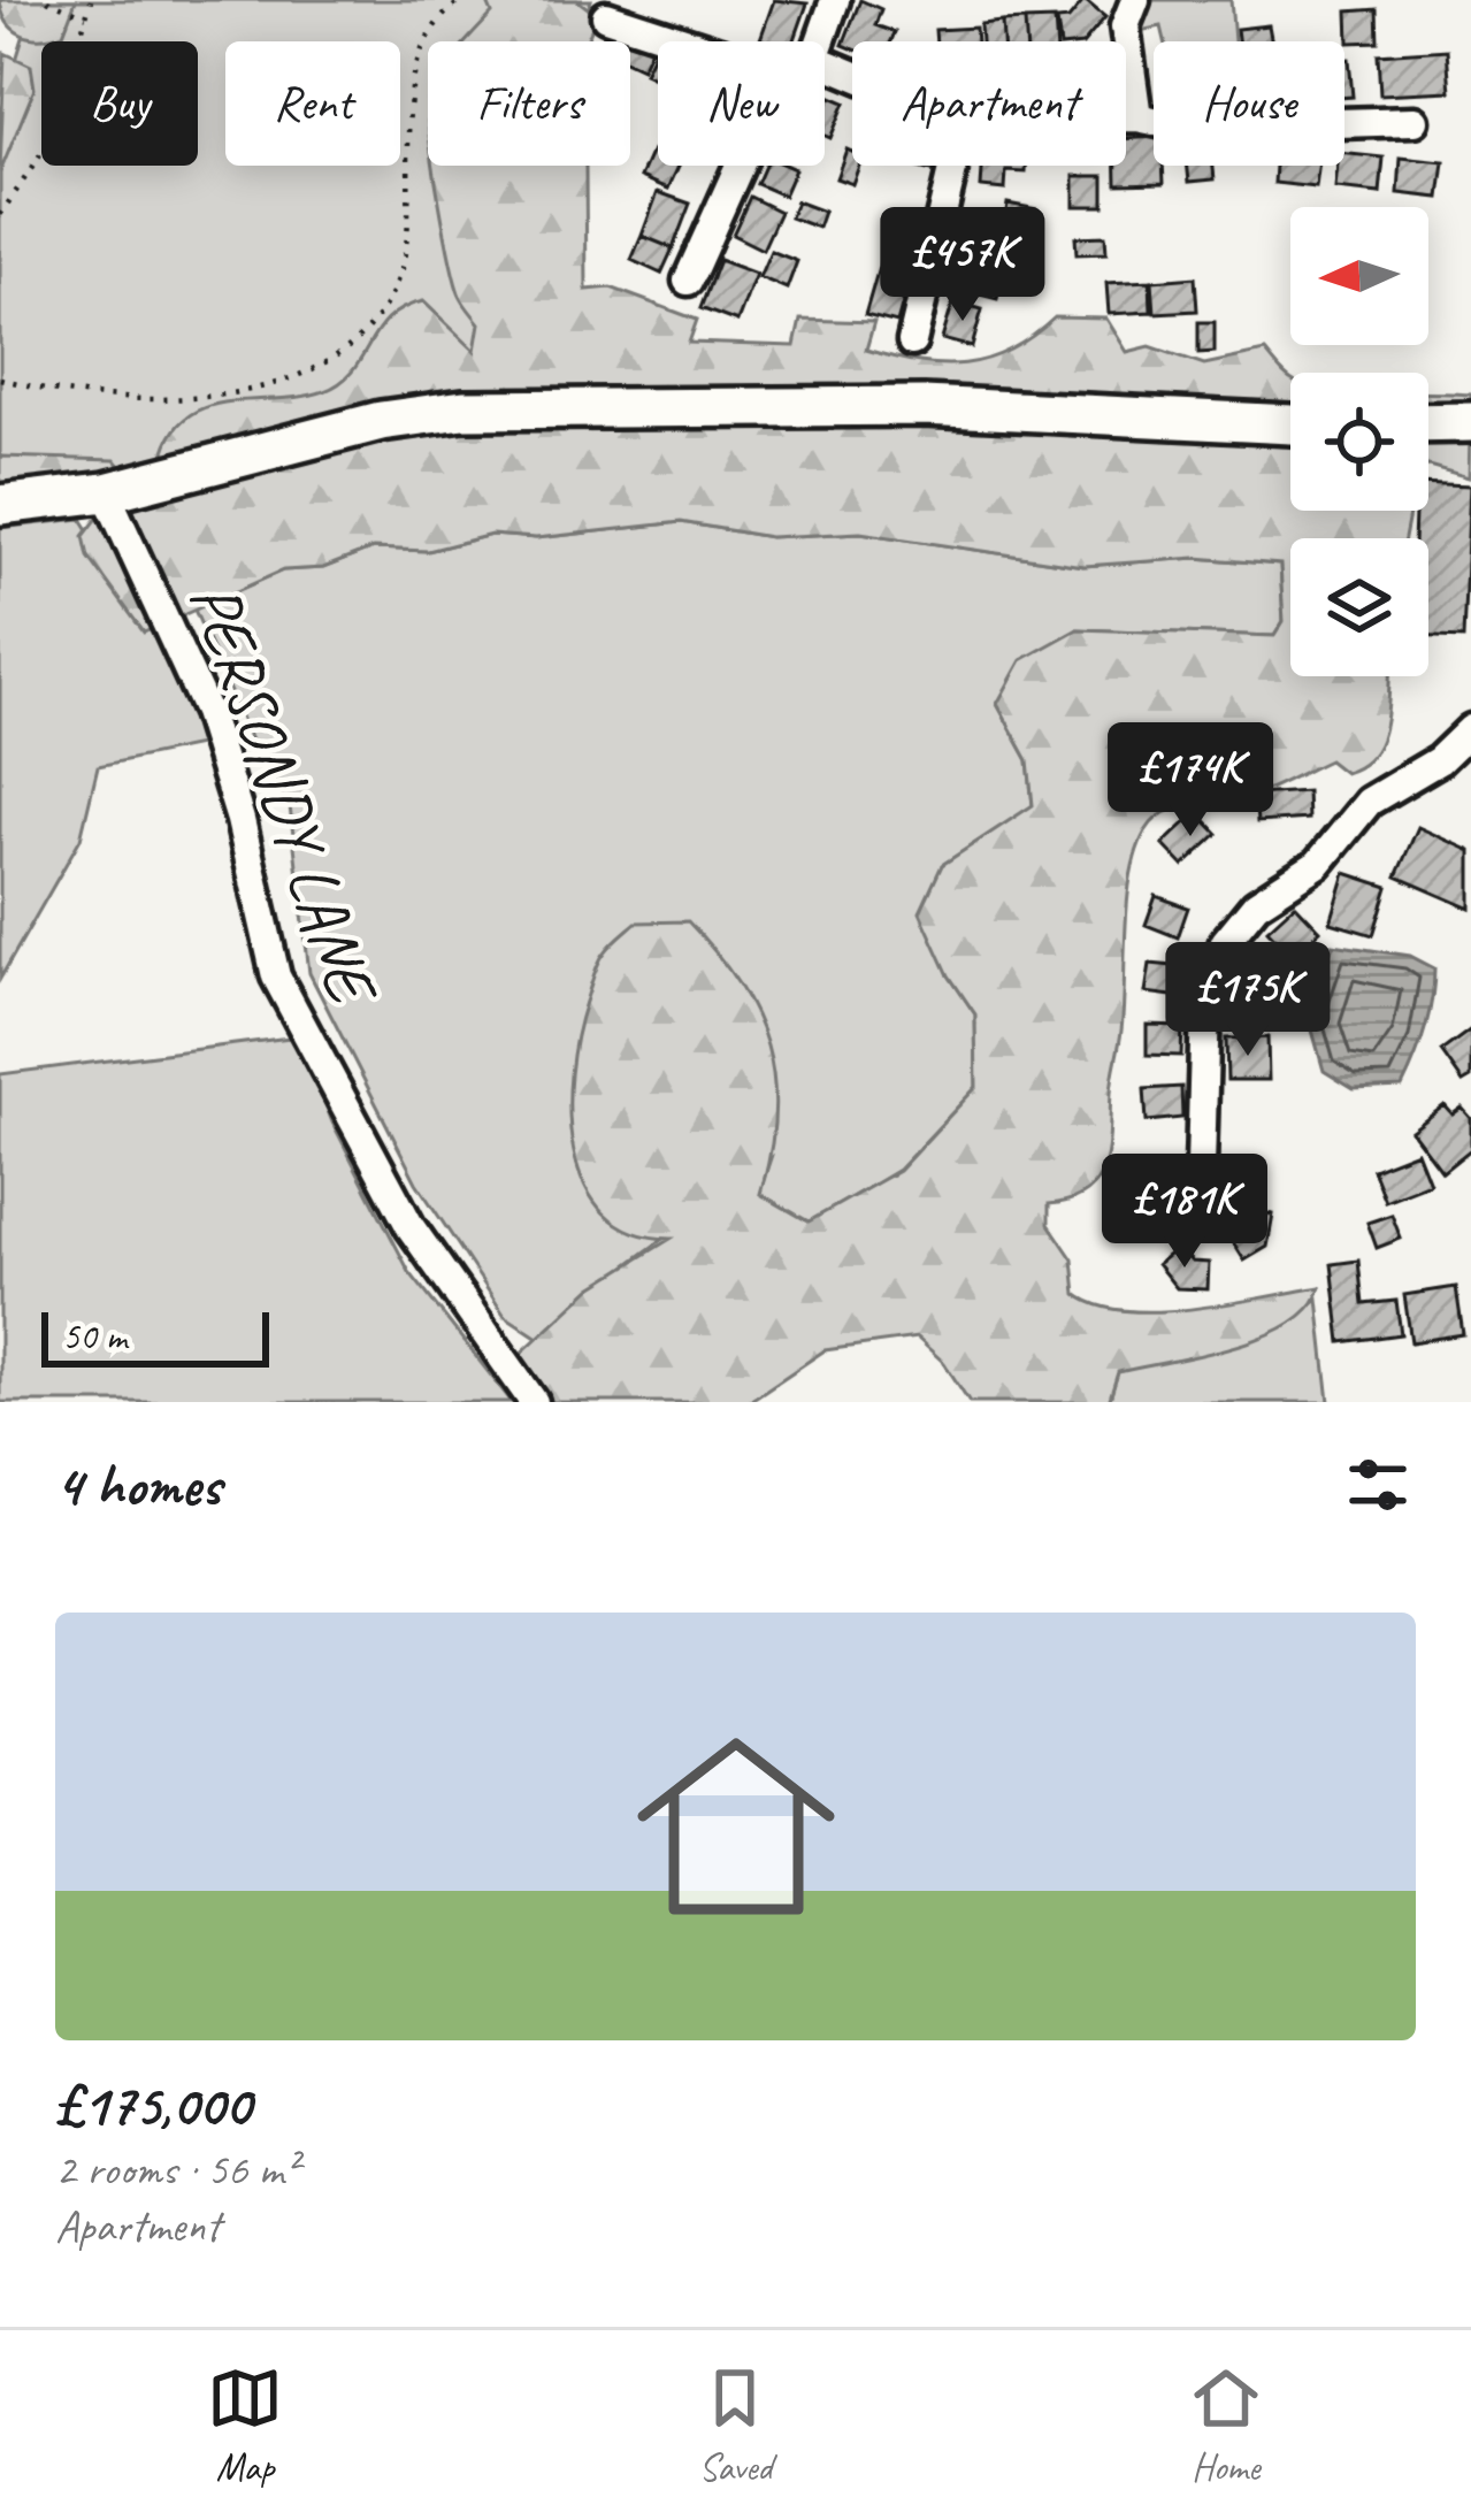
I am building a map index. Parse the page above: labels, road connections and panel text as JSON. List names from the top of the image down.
{
  "streets": {
    "street": ["PERSONDY LANE"]
  },
  "scale_bar": "50 m",
  "north": "left",
  "page": {
    "chip": [
      "Buy",
      "Rent",
      "Filters",
      "New",
      "Apartment",
      "House"
    ],
    "price": [
      "£457K",
      "£174K",
      "£175K",
      "£181K"
    ],
    "scale": "50 m",
    "heading": "4 homes",
    "list": [
      {
        "name": "£175,000",
        "note": "2 rooms · 56 m² · Apartment"
      }
    ],
    "tabs": ["Map", "Saved", "Home"]
  }
}
